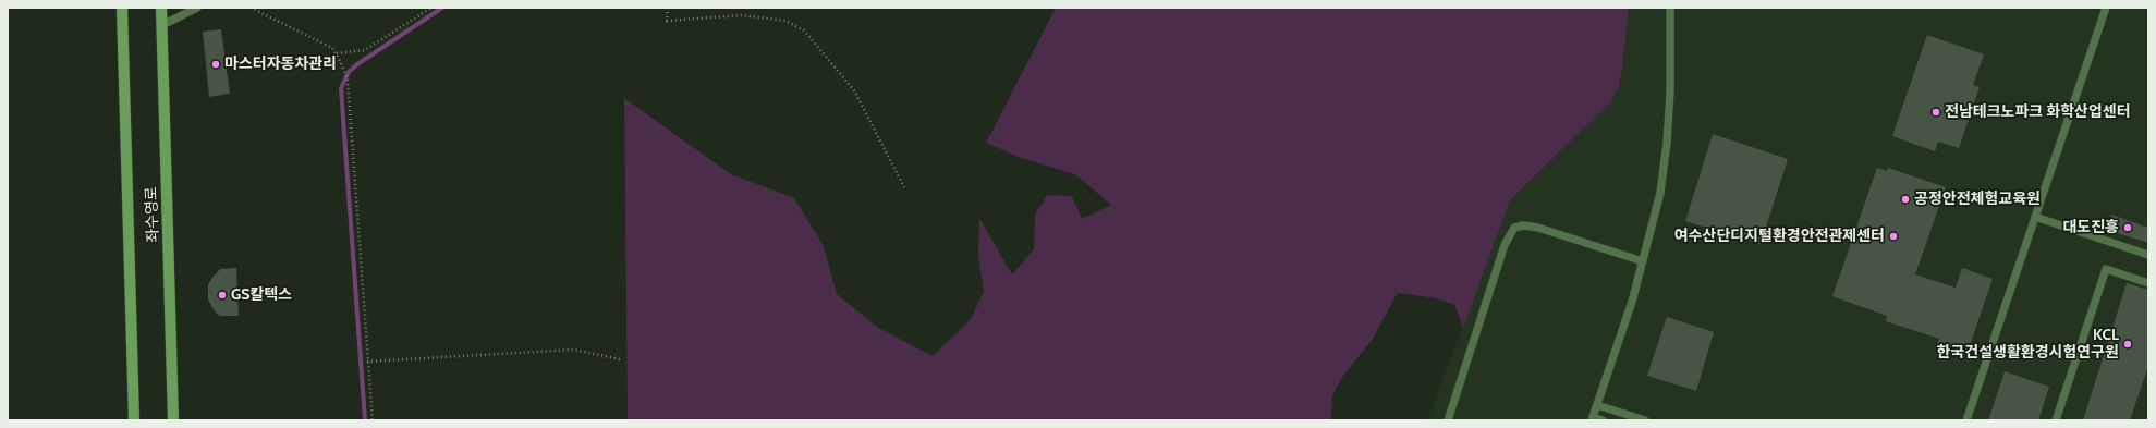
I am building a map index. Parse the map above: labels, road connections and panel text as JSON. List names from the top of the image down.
{
  "streets": {
    "street": ["좌수영로"]
  },
  "places": [
    "마스터자동차관리",
    "전남테크노파크 화학산업센터",
    "공정안전체험교육원",
    "대도진흥",
    "여수산단디지털환경안전관제센터",
    "GS칼텍스",
    "KCL 한국건설생활환경시험연구원"
  ]
}
